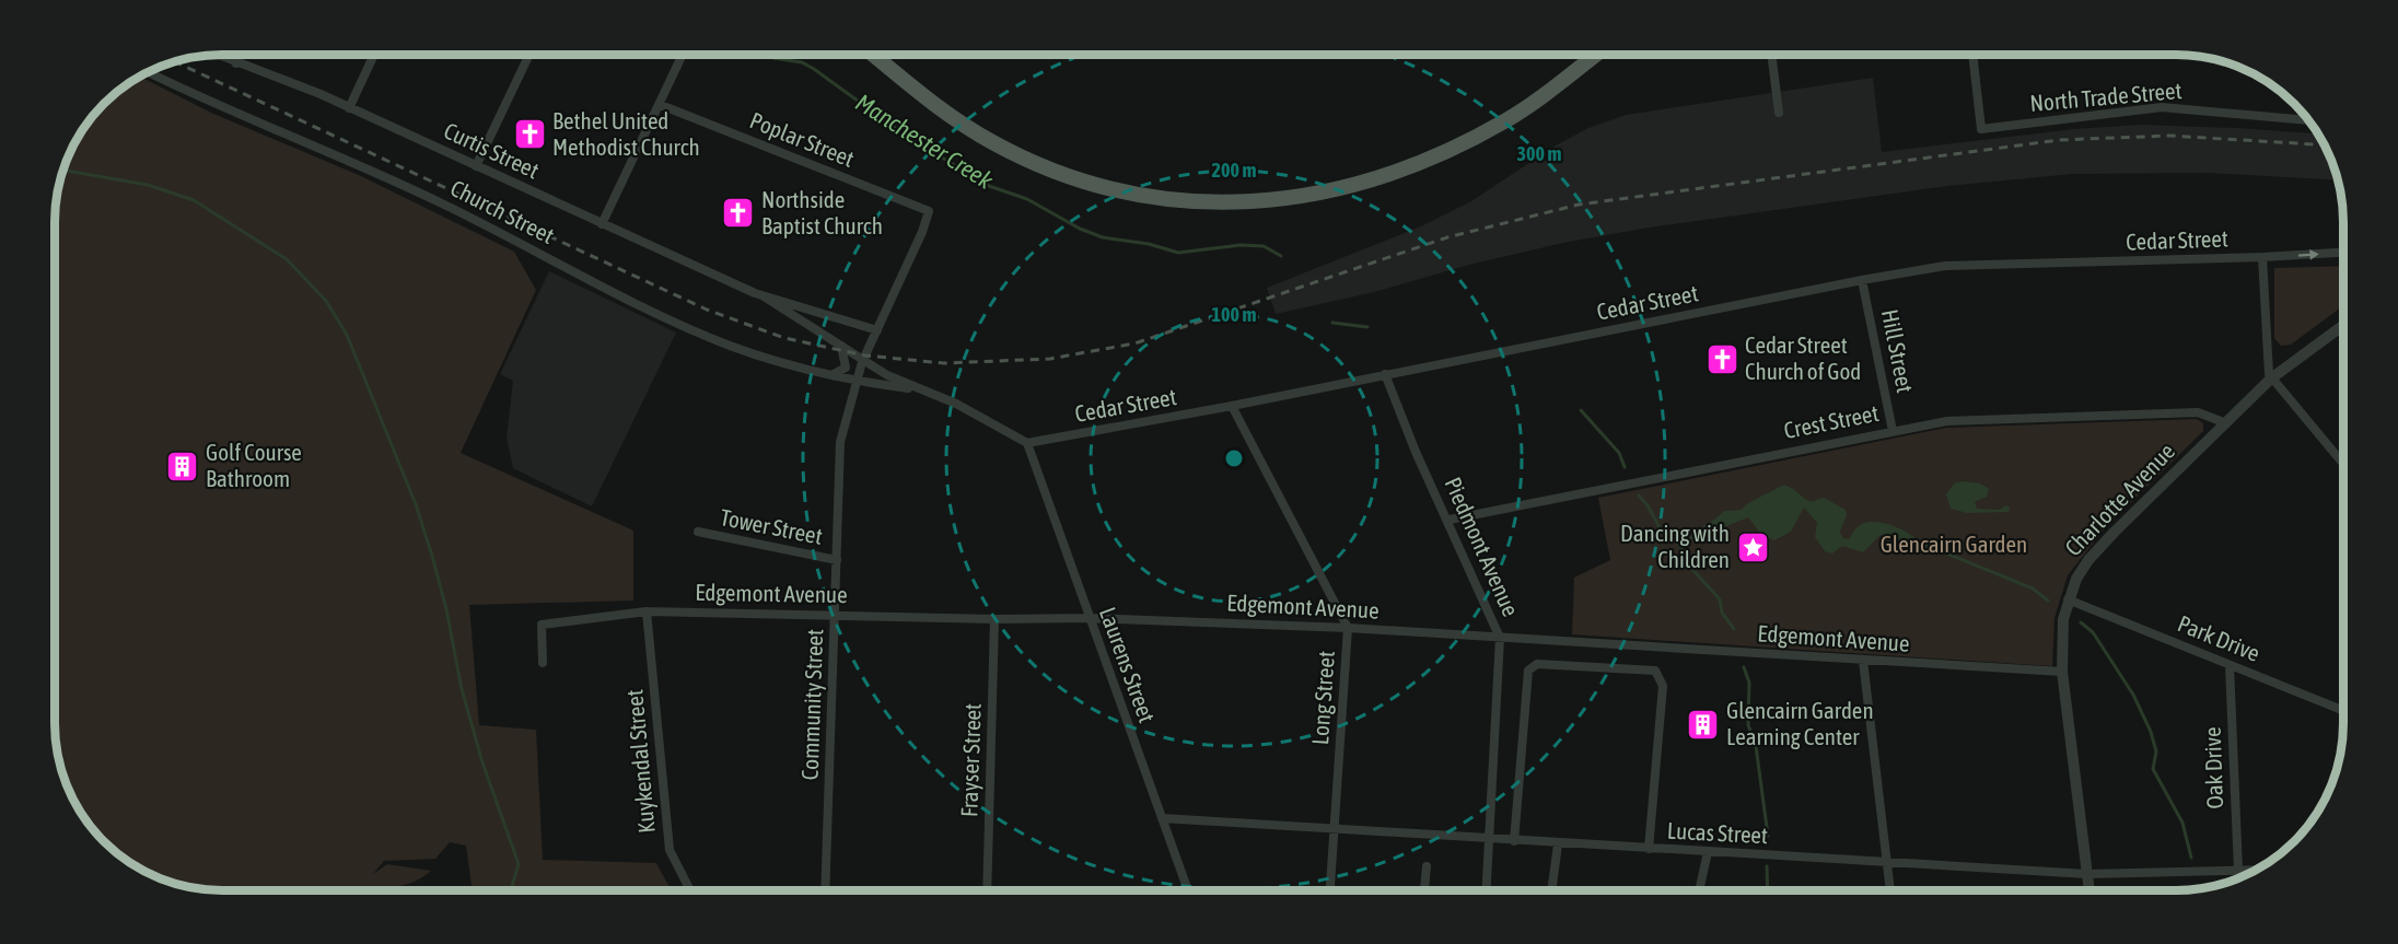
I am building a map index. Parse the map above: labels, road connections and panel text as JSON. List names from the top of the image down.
{
  "streets": {
    "street": [
      "North Trade Street",
      "Poplar Street",
      "Curtis Street",
      "Church Street",
      "Cedar Street",
      "Hill Street",
      "Crest Street",
      "Charlotte Avenue",
      "Tower Street",
      "Piedmont Avenue",
      "Edgemont Avenue",
      "Park Drive",
      "Laurens Street",
      "Long Street",
      "Community Street",
      "Frayser Street",
      "Kuykendal Street",
      "Oak Drive",
      "Lucas Street"
    ]
  },
  "crossings": [
    ["Poplar Street", "Community Street"],
    ["Curtis Street", "Church Street"],
    ["Curtis Street", "Cedar Street"],
    ["Curtis Street", "Laurens Street"],
    ["Curtis Street", "Community Street"],
    ["Church Street", "Community Street"],
    ["Cedar Street", "Hill Street"],
    ["Cedar Street", "Piedmont Avenue"],
    ["Cedar Street", "Laurens Street"],
    ["Cedar Street", "Long Street"],
    ["Hill Street", "Crest Street"],
    ["Crest Street", "Charlotte Avenue"],
    ["Crest Street", "Piedmont Avenue"],
    ["Charlotte Avenue", "Edgemont Avenue"],
    ["Charlotte Avenue", "Park Drive"],
    ["Charlotte Avenue", "Lucas Street"],
    ["Tower Street", "Community Street"],
    ["Piedmont Avenue", "Edgemont Avenue"],
    ["Piedmont Avenue", "Lucas Street"],
    ["Edgemont Avenue", "Laurens Street"],
    ["Edgemont Avenue", "Long Street"],
    ["Edgemont Avenue", "Community Street"],
    ["Edgemont Avenue", "Frayser Street"],
    ["Edgemont Avenue", "Kuykendal Street"],
    ["Park Drive", "Oak Drive"],
    ["Laurens Street", "Lucas Street"],
    ["Long Street", "Lucas Street"],
    ["Oak Drive", "Lucas Street"]
  ],
  "water": ["Manchester Creek"],
  "parks": ["Glencairn Garden"],
  "places": {
    "church": ["Bethel United Methodist Church", "Northside Baptist Church", "Cedar Street Church of God"],
    "building": ["Golf Course Bathroom", "Glencairn Garden Learning Center"],
    "place": ["Dancing with Children"]
  },
  "rings": ["300 m", "200 m", "100 m"]
}
